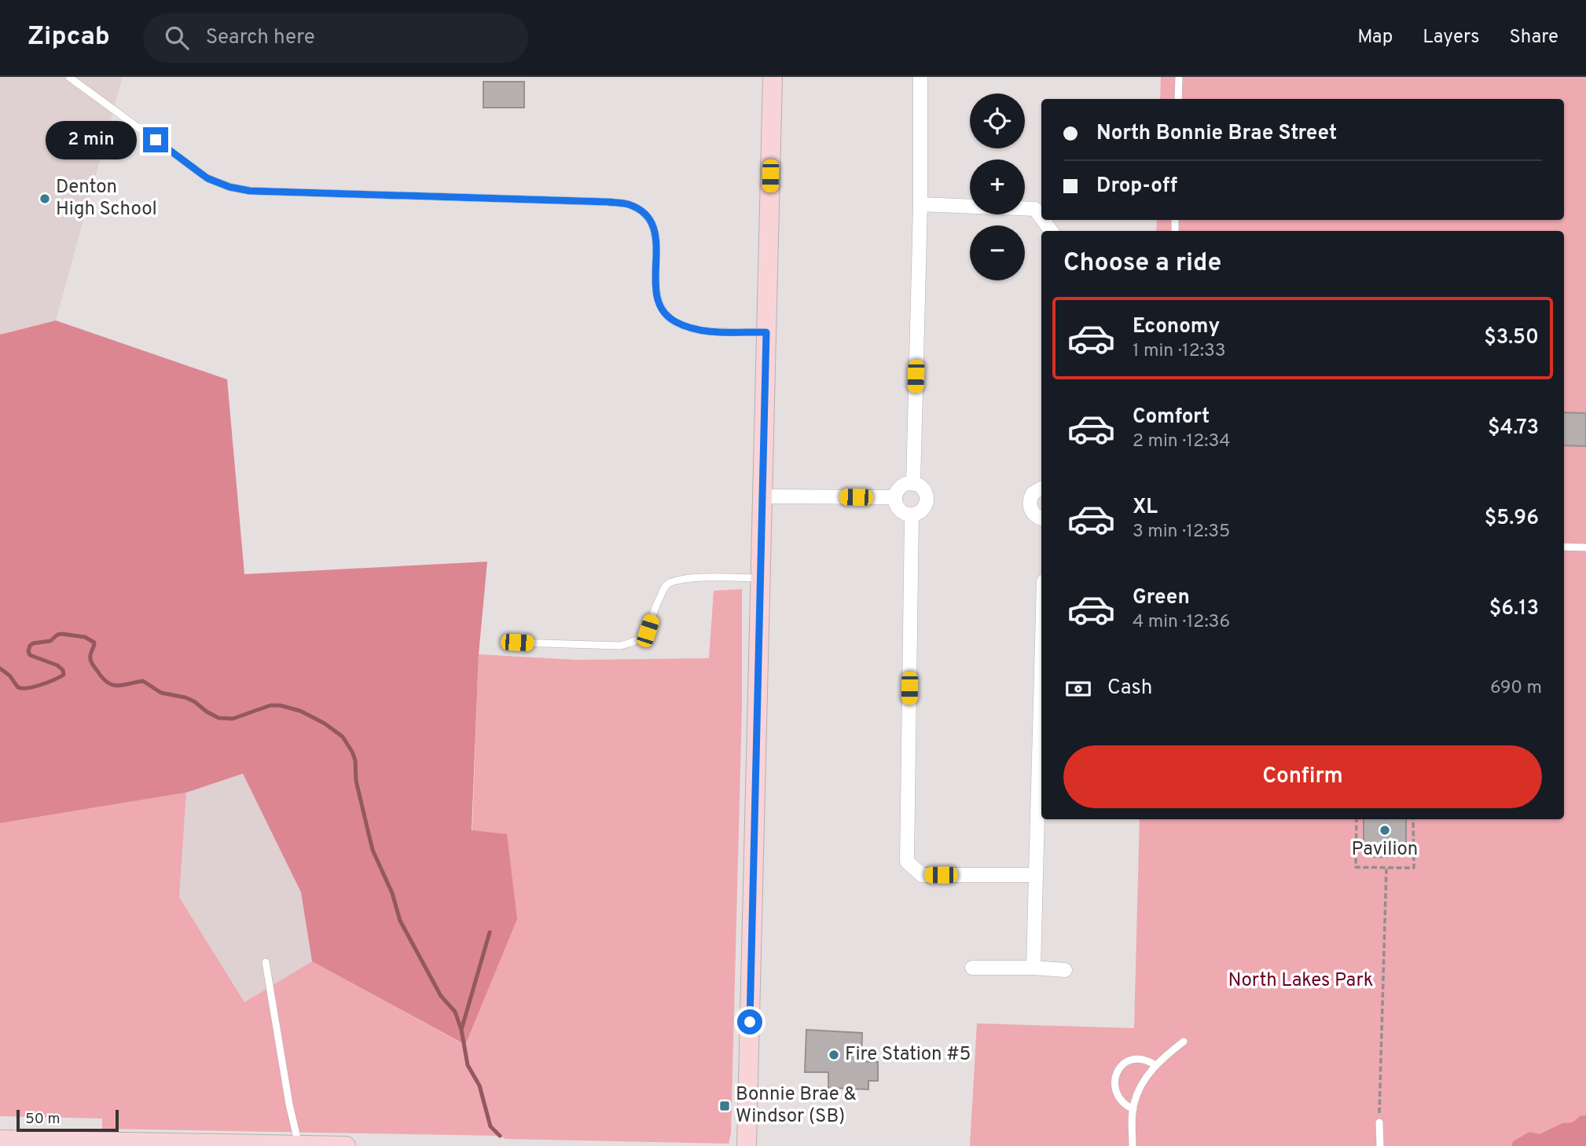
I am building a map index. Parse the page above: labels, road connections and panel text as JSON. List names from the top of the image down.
{
  "parks": ["North Lakes Park"],
  "places": {
    "other": ["Denton High School", "Pavilion", "Fire Station #5"],
    "transit": ["Bonnie Brae & Windsor (SB)"]
  },
  "scale_bar": "50 m",
  "page": {
    "header": "Zipcab",
    "search": "Search here",
    "nav": ["Map", "Layers", "Share"],
    "map_buttons": ["+", "−"],
    "banner": ["North Bonnie Brae Street", "Drop-off"],
    "bubble": "2 min",
    "heading": "Choose a ride",
    "list": [
      {
        "name": "Economy",
        "note": "1 min · 12:33",
        "value": "$3.50"
      },
      {
        "name": "Comfort",
        "note": "2 min · 12:34",
        "value": "$4.73"
      },
      {
        "name": "XL",
        "note": "3 min · 12:35",
        "value": "$5.96"
      },
      {
        "name": "Green",
        "note": "4 min · 12:36",
        "value": "$6.13"
      }
    ],
    "pay": ["Cash", "690 m"],
    "buttons": "Confirm",
    "scale": "50 m"
  }
}
